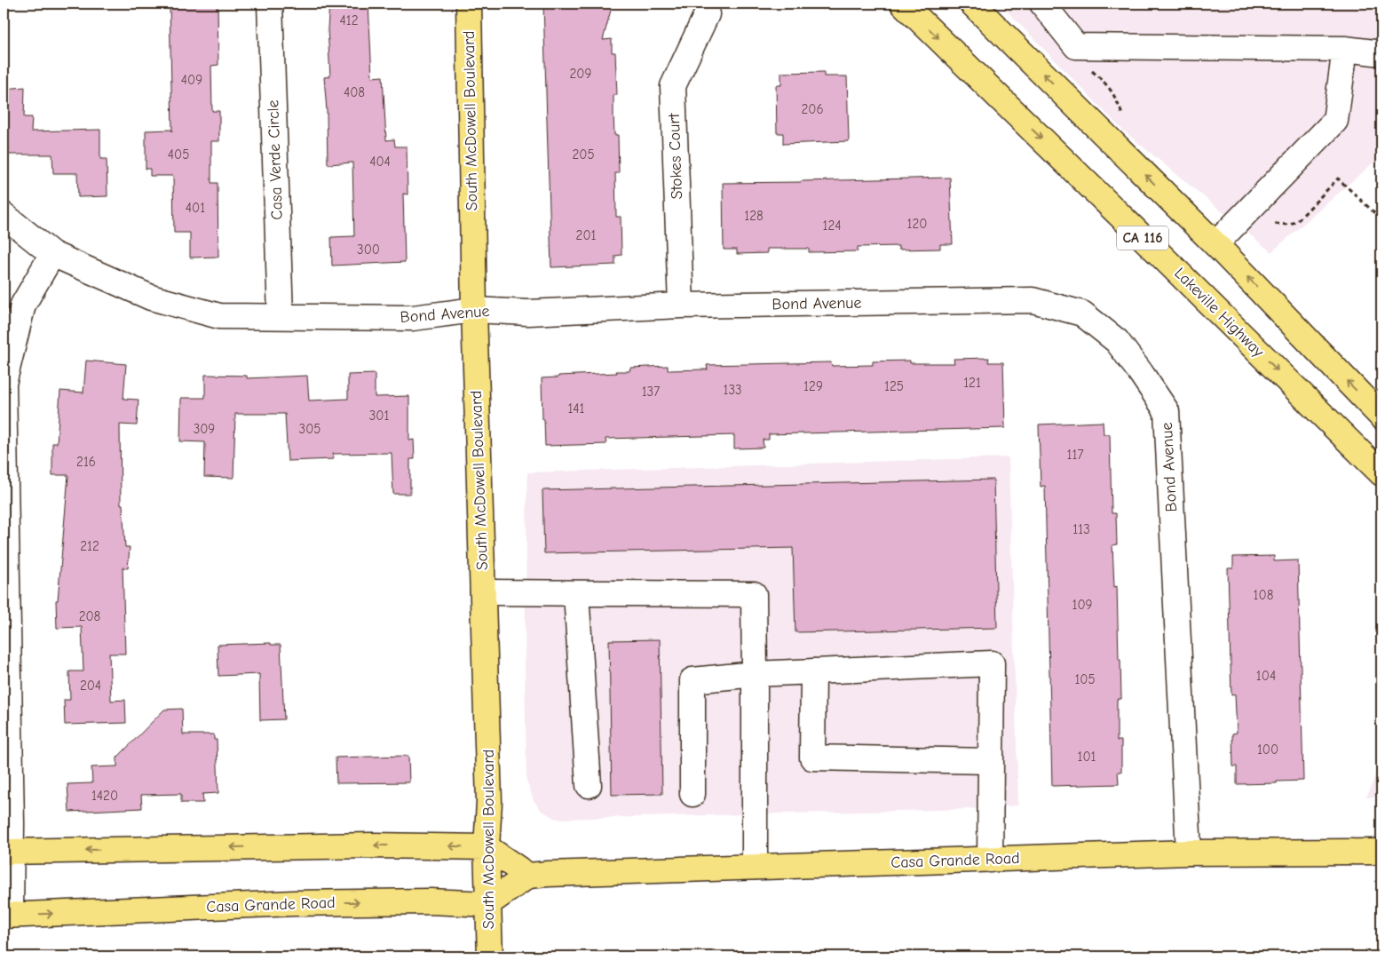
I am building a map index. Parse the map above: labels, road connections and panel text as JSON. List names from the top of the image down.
{
  "streets": {
    "main road": [
      "South McDowell Boulevard",
      "CA 116",
      "Lakeville Highway",
      "Casa Grande Road"
    ],
    "street": ["Stokes Court", "Casa Verde Circle", "Bond Avenue"]
  },
  "crossings": [
    ["South McDowell Boulevard", "Bond Avenue"],
    ["South McDowell Boulevard", "Casa Grande Road"],
    ["Stokes Court", "Bond Avenue"],
    ["Casa Verde Circle", "Bond Avenue"],
    ["Bond Avenue", "Casa Grande Road"]
  ],
  "house_numbers": [
    "412",
    "209",
    "409",
    "408",
    "206",
    "405",
    "205",
    "404",
    "401",
    "128",
    "120",
    "124",
    "201",
    "300",
    "121",
    "129",
    "125",
    "133",
    "137",
    "141",
    "301",
    "309",
    "305",
    "117",
    "216",
    "113",
    "212",
    "108",
    "109",
    "208",
    "104",
    "105",
    "204",
    "100",
    "101",
    "1420"
  ]
}
